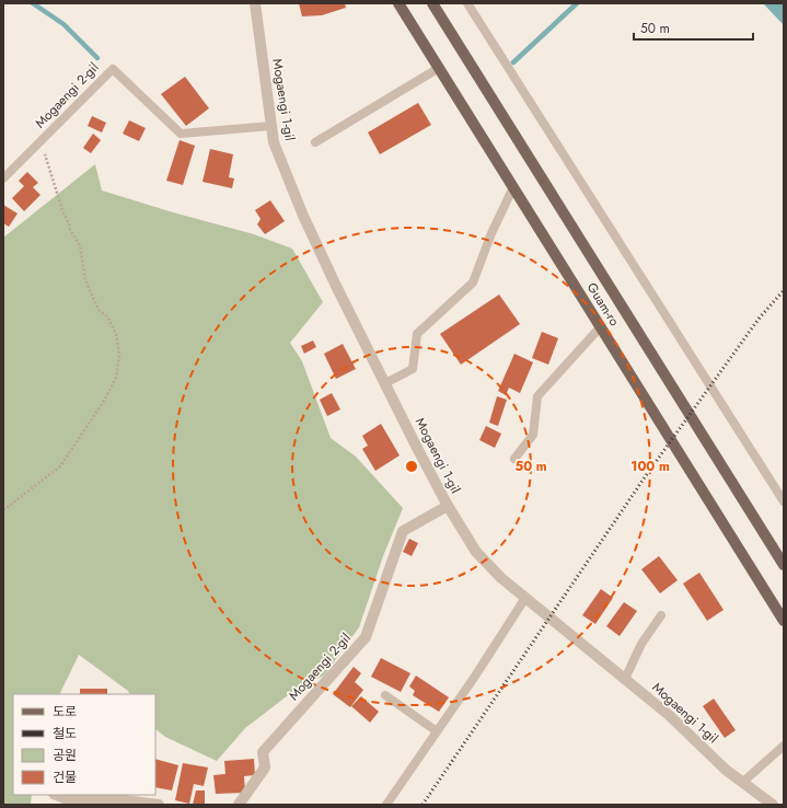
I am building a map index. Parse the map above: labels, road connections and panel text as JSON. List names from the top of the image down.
{
  "streets": {
    "main road": ["Guam-ro"],
    "street": ["Mogaengi 2-gil", "Mogaengi 1-gil"]
  },
  "crossings": [
    ["Mogaengi 2-gil", "Mogaengi 1-gil"]
  ],
  "legend": [
    "도로",
    "철도",
    "공원",
    "건물"
  ],
  "scale_bar": "50 m",
  "rings": ["50 m", "100 m"]
}
